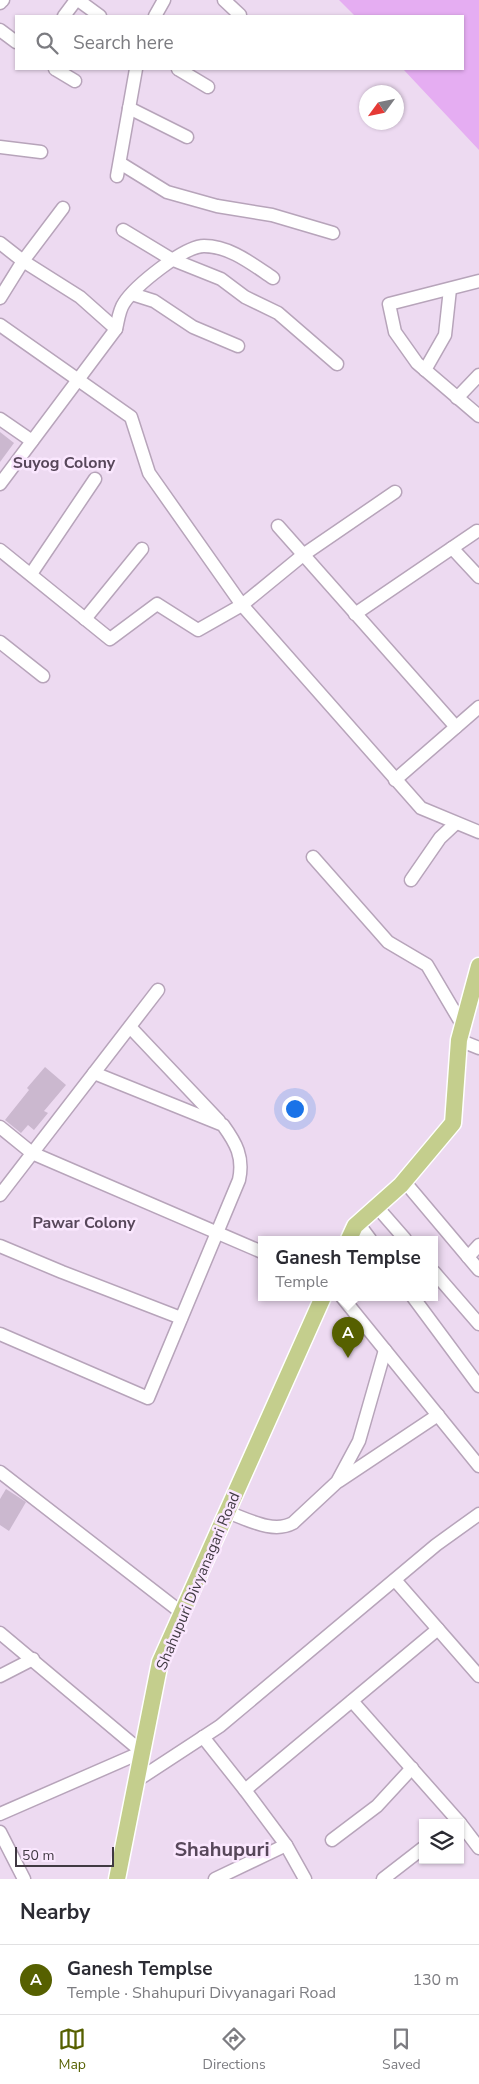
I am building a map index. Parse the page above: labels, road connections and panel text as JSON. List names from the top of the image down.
{
  "streets": {
    "main road": ["Shahupuri Divyanagari Road"]
  },
  "districts": ["Suyog Colony", "Pawar Colony", "Shahupuri"],
  "scale_bar": "50 m",
  "north": "bottom left",
  "page": {
    "search": "Search here",
    "popup": ["Ganesh Templse", "Temple"],
    "pins": "A",
    "scale": "50 m",
    "heading": "Nearby",
    "list": [
      {
        "mark": "A",
        "name": "Ganesh Templse",
        "note": "Temple · Shahupuri Divyanagari Road",
        "value": "130 m"
      }
    ],
    "nav": ["Map", "Directions", "Saved"]
  }
}
